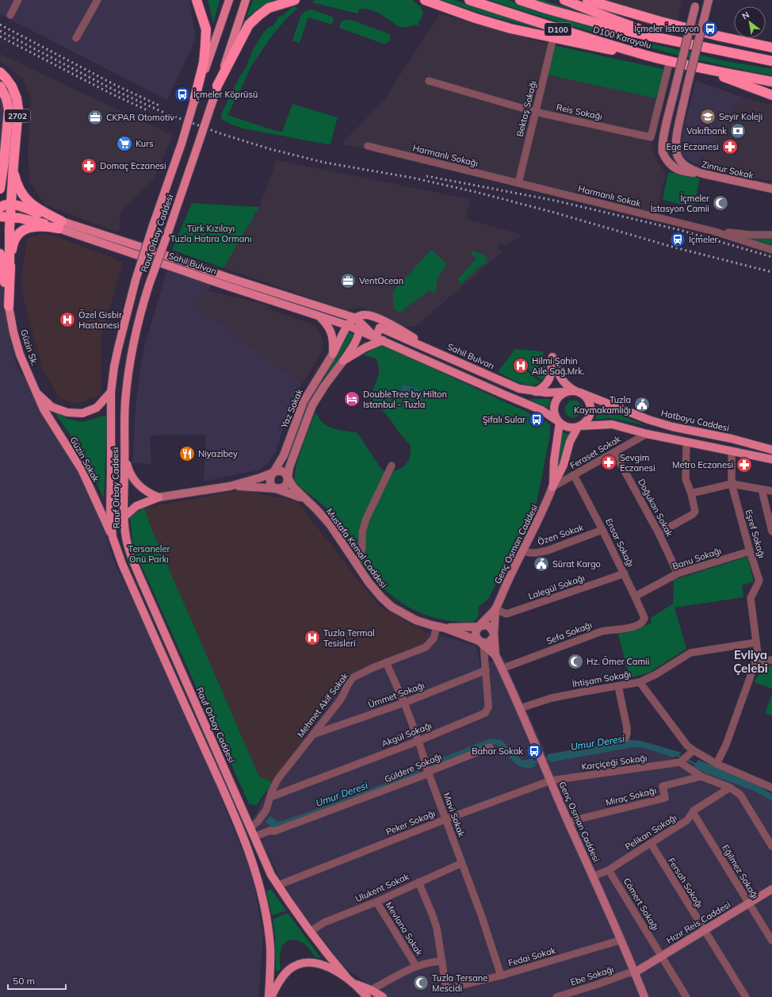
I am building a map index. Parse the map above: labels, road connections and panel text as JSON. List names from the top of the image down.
{
  "streets": {
    "highway": [
      "D100",
      "D100 Karayolu",
      "2702",
      "Sahil Bulvarı"
    ],
    "main road": [
      "Rauf Orbay Caddesi",
      "Güzin Sk.",
      "Hatboyu Caddesi",
      "Güzin Sokak"
    ],
    "street": [
      "Bektaş Sokağı",
      "Reis Sokağı",
      "Harmanlı Sokağı",
      "Zinnur Sokak",
      "Harmanlı Sokak",
      "Yaz Sokak",
      "Feraset Sokak",
      "Doğukan Sokak",
      "Eşref Sokağı",
      "Özen Sokak",
      "Ensar Sokağı",
      "Genç Osman Caddesi",
      "Mustafa Kemal Caddesi",
      "Banu Sokağı",
      "Lalegül Sokağı",
      "Sefa Sokağı",
      "İhtişam Sokağı",
      "Ümmet Sokağı",
      "Mehmet Akif Sokak",
      "Akgül Sokağı",
      "Karçiçeği Sokağı",
      "Güldere Sokağı",
      "Miraç Sokağı",
      "Mavi Sokak",
      "Peker Sokağı",
      "Pelikan Sokağı",
      "Eğilmez Sokağı",
      "Fersah Sokağı",
      "Ulukent Sokak",
      "Cömert Sokağı",
      "Hızır Reis Caddesi",
      "Mevlana Sokak",
      "Fedai Sokak",
      "Ebe Sokağı"
    ]
  },
  "crossings": [
    ["D100 Karayolu", "Reis Sokağı"],
    ["Bektaş Sokağı", "Reis Sokağı"],
    ["Bektaş Sokağı", "Harmanlı Sokağı"],
    ["Bektaş Sokağı", "Harmanlı Sokak"],
    ["2702", "Sahil Bulvarı"],
    ["Harmanlı Sokağı", "Harmanlı Sokak"],
    ["Rauf Orbay Caddesi", "Güzin Sokak"],
    ["Rauf Orbay Caddesi", "Mehmet Akif Sokak"],
    ["Rauf Orbay Caddesi", "Güldere Sokağı"],
    ["Rauf Orbay Caddesi", "Peker Sokağı"],
    ["Rauf Orbay Caddesi", "Ulukent Sokak"],
    ["Sahil Bulvarı", "Hatboyu Caddesi"],
    ["Güzin Sk.", "Güzin Sokak"],
    ["Yaz Sokak", "Mustafa Kemal Caddesi"],
    ["Feraset Sokak", "Doğukan Sokak"],
    ["Feraset Sokak", "Ensar Sokağı"],
    ["Feraset Sokak", "Genç Osman Caddesi"],
    ["Doğukan Sokak", "Banu Sokağı"],
    ["Eşref Sokağı", "Banu Sokağı"],
    ["Eşref Sokağı", "İhtişam Sokağı"],
    ["Özen Sokak", "Ensar Sokağı"],
    ["Özen Sokak", "Genç Osman Caddesi"],
    ["Ensar Sokağı", "Banu Sokağı"],
    ["Ensar Sokağı", "Lalegül Sokağı"],
    ["Ensar Sokağı", "Sefa Sokağı"],
    ["Genç Osman Caddesi", "Mustafa Kemal Caddesi"],
    ["Genç Osman Caddesi", "Lalegül Sokağı"],
    ["Genç Osman Caddesi", "Sefa Sokağı"],
    ["Genç Osman Caddesi", "İhtişam Sokağı"],
    ["Genç Osman Caddesi", "Akgül Sokağı"],
    ["Genç Osman Caddesi", "Karçiçeği Sokağı"],
    ["Genç Osman Caddesi", "Miraç Sokağı"],
    ["Genç Osman Caddesi", "Peker Sokağı"],
    ["Genç Osman Caddesi", "Pelikan Sokağı"],
    ["Genç Osman Caddesi", "Hızır Reis Caddesi"],
    ["Genç Osman Caddesi", "Fedai Sokak"],
    ["Genç Osman Caddesi", "Ebe Sokağı"],
    ["Mustafa Kemal Caddesi", "Mehmet Akif Sokak"],
    ["Mustafa Kemal Caddesi", "Akgül Sokağı"],
    ["Ümmet Sokağı", "Mehmet Akif Sokak"],
    ["Ümmet Sokağı", "Akgül Sokağı"],
    ["Ümmet Sokağı", "Mavi Sokak"],
    ["Mehmet Akif Sokak", "Akgül Sokağı"],
    ["Mehmet Akif Sokak", "Mavi Sokak"],
    ["Akgül Sokağı", "Mavi Sokak"],
    ["Karçiçeği Sokağı", "Peker Sokağı"],
    ["Güldere Sokağı", "Mavi Sokak"],
    ["Mavi Sokak", "Peker Sokağı"],
    ["Mavi Sokak", "Ulukent Sokak"],
    ["Mavi Sokak", "Fedai Sokak"],
    ["Pelikan Sokağı", "Eğilmez Sokağı"],
    ["Pelikan Sokağı", "Fersah Sokağı"],
    ["Pelikan Sokağı", "Cömert Sokağı"],
    ["Eğilmez Sokağı", "Hızır Reis Caddesi"],
    ["Fersah Sokağı", "Hızır Reis Caddesi"],
    ["Ulukent Sokak", "Mevlana Sokak"],
    ["Cömert Sokağı", "Hızır Reis Caddesi"],
    ["Hızır Reis Caddesi", "Ebe Sokağı"]
  ],
  "districts": ["Evliya Çelebi"],
  "water": ["Umur Deresi"],
  "parks": ["Türk Kızılayı Tuzla Hatıra Ormanı", "Tersaneler Önü Parkı"],
  "places": {
    "bus stop": [
      "İçmeler İstasyon",
      "İçmeler Köprüsü",
      "Şifalı Sular",
      "Bahar Sokak"
    ],
    "school or university": ["Seyir Koleji"],
    "office": ["CKPAR Otomotiv", "VentOcean"],
    "bank": ["Vakıfbank"],
    "supermarket": ["Kurs"],
    "pharmacy": [
      "Ege Eczanesi",
      "Domaç Eczanesi",
      "Sevgim Eczanesi",
      "Metro Eczanesi"
    ],
    "mosque": ["İçmeler İstasyon Camii", "Hz. Ömer Camii", "Tuzla Tersane Mescidi"],
    "station": ["İçmeler"],
    "hospital": ["Özel Gisbir Hastanesi", "Hilmi Şahin Aile Sağ.Mrk.", "Tuzla Termal Tesisleri"],
    "hotel": ["DoubleTree by Hilton Istanbul - Tuzla"],
    "public building": ["Tuzla Kaymakamlığı", "Sürat Kargo"],
    "restaurant": ["Niyazibey"]
  },
  "scale_bar": "50 m",
  "north": "top left"
}
